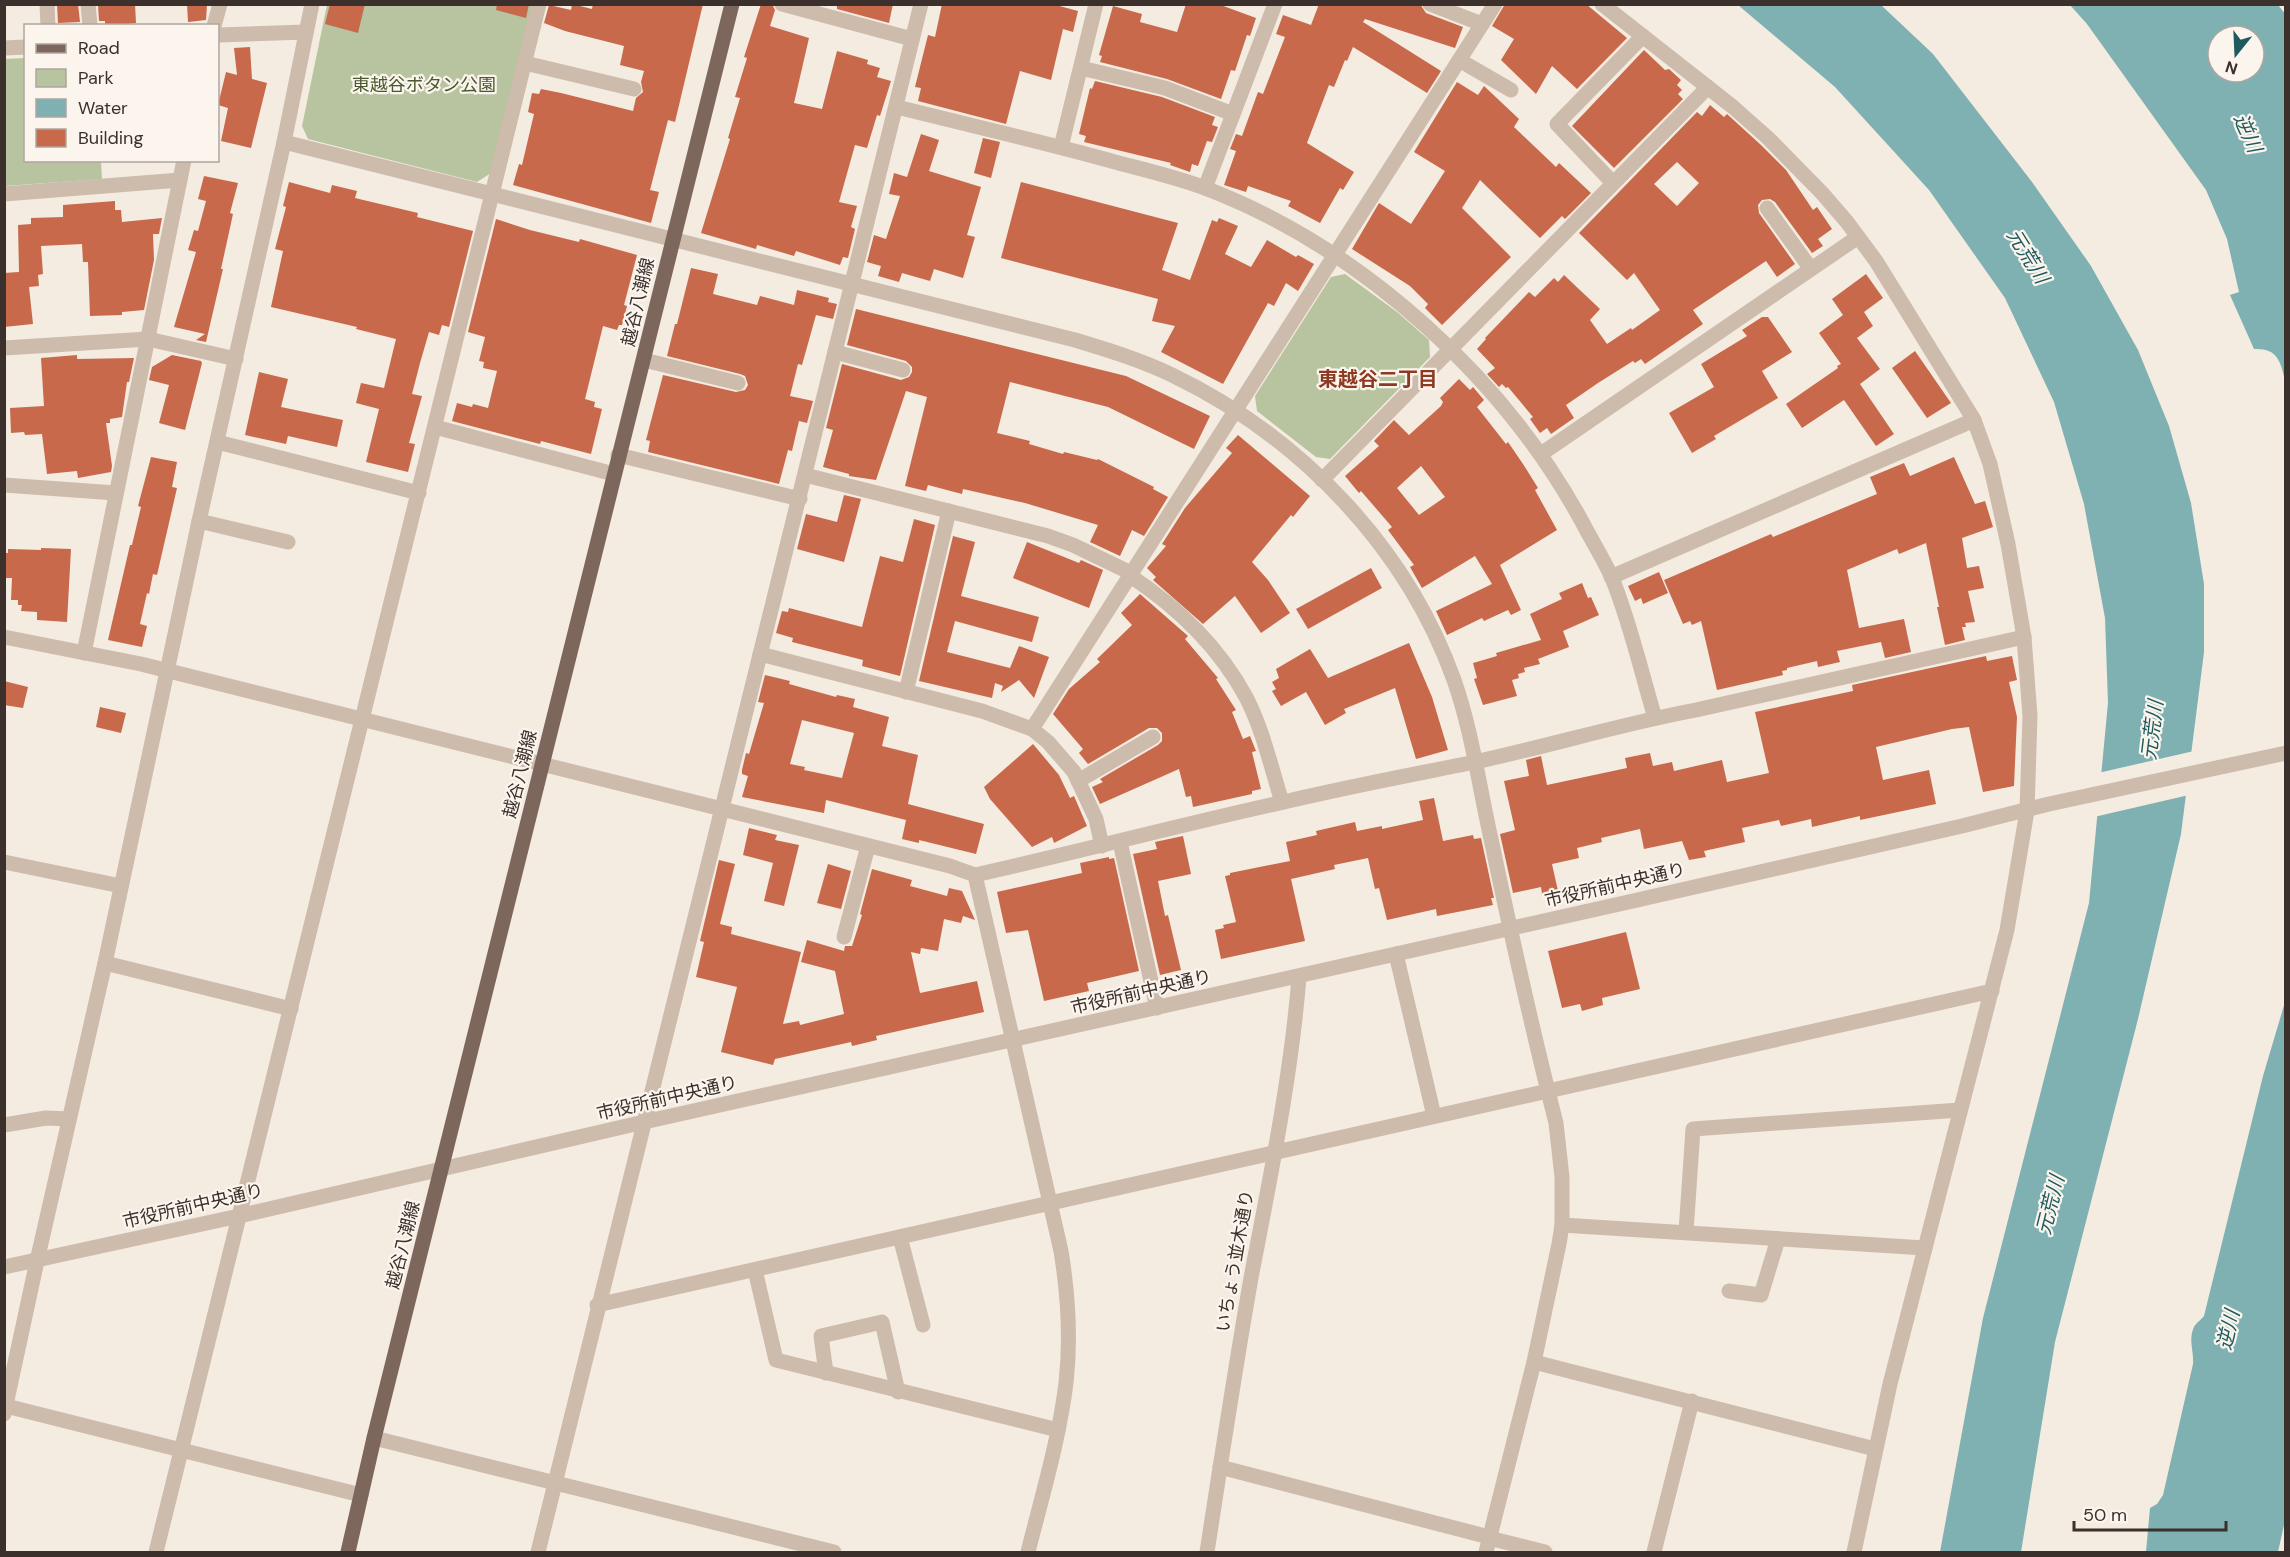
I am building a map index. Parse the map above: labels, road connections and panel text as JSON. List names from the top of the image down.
{
  "streets": {
    "main road": ["越谷八潮線"],
    "street": ["市役所前中央通り", "いちょう並木通り"]
  },
  "crossings": [
    ["越谷八潮線", "市役所前中央通り"],
    ["市役所前中央通り", "いちょう並木通り"]
  ],
  "districts": ["東越谷二丁目"],
  "water": ["逆川", "元荒川"],
  "parks": ["東越谷ボタン公園"],
  "legend": [
    "Road",
    "Park",
    "Water",
    "Building"
  ],
  "scale_bar": "50 m",
  "north": "bottom"
}
